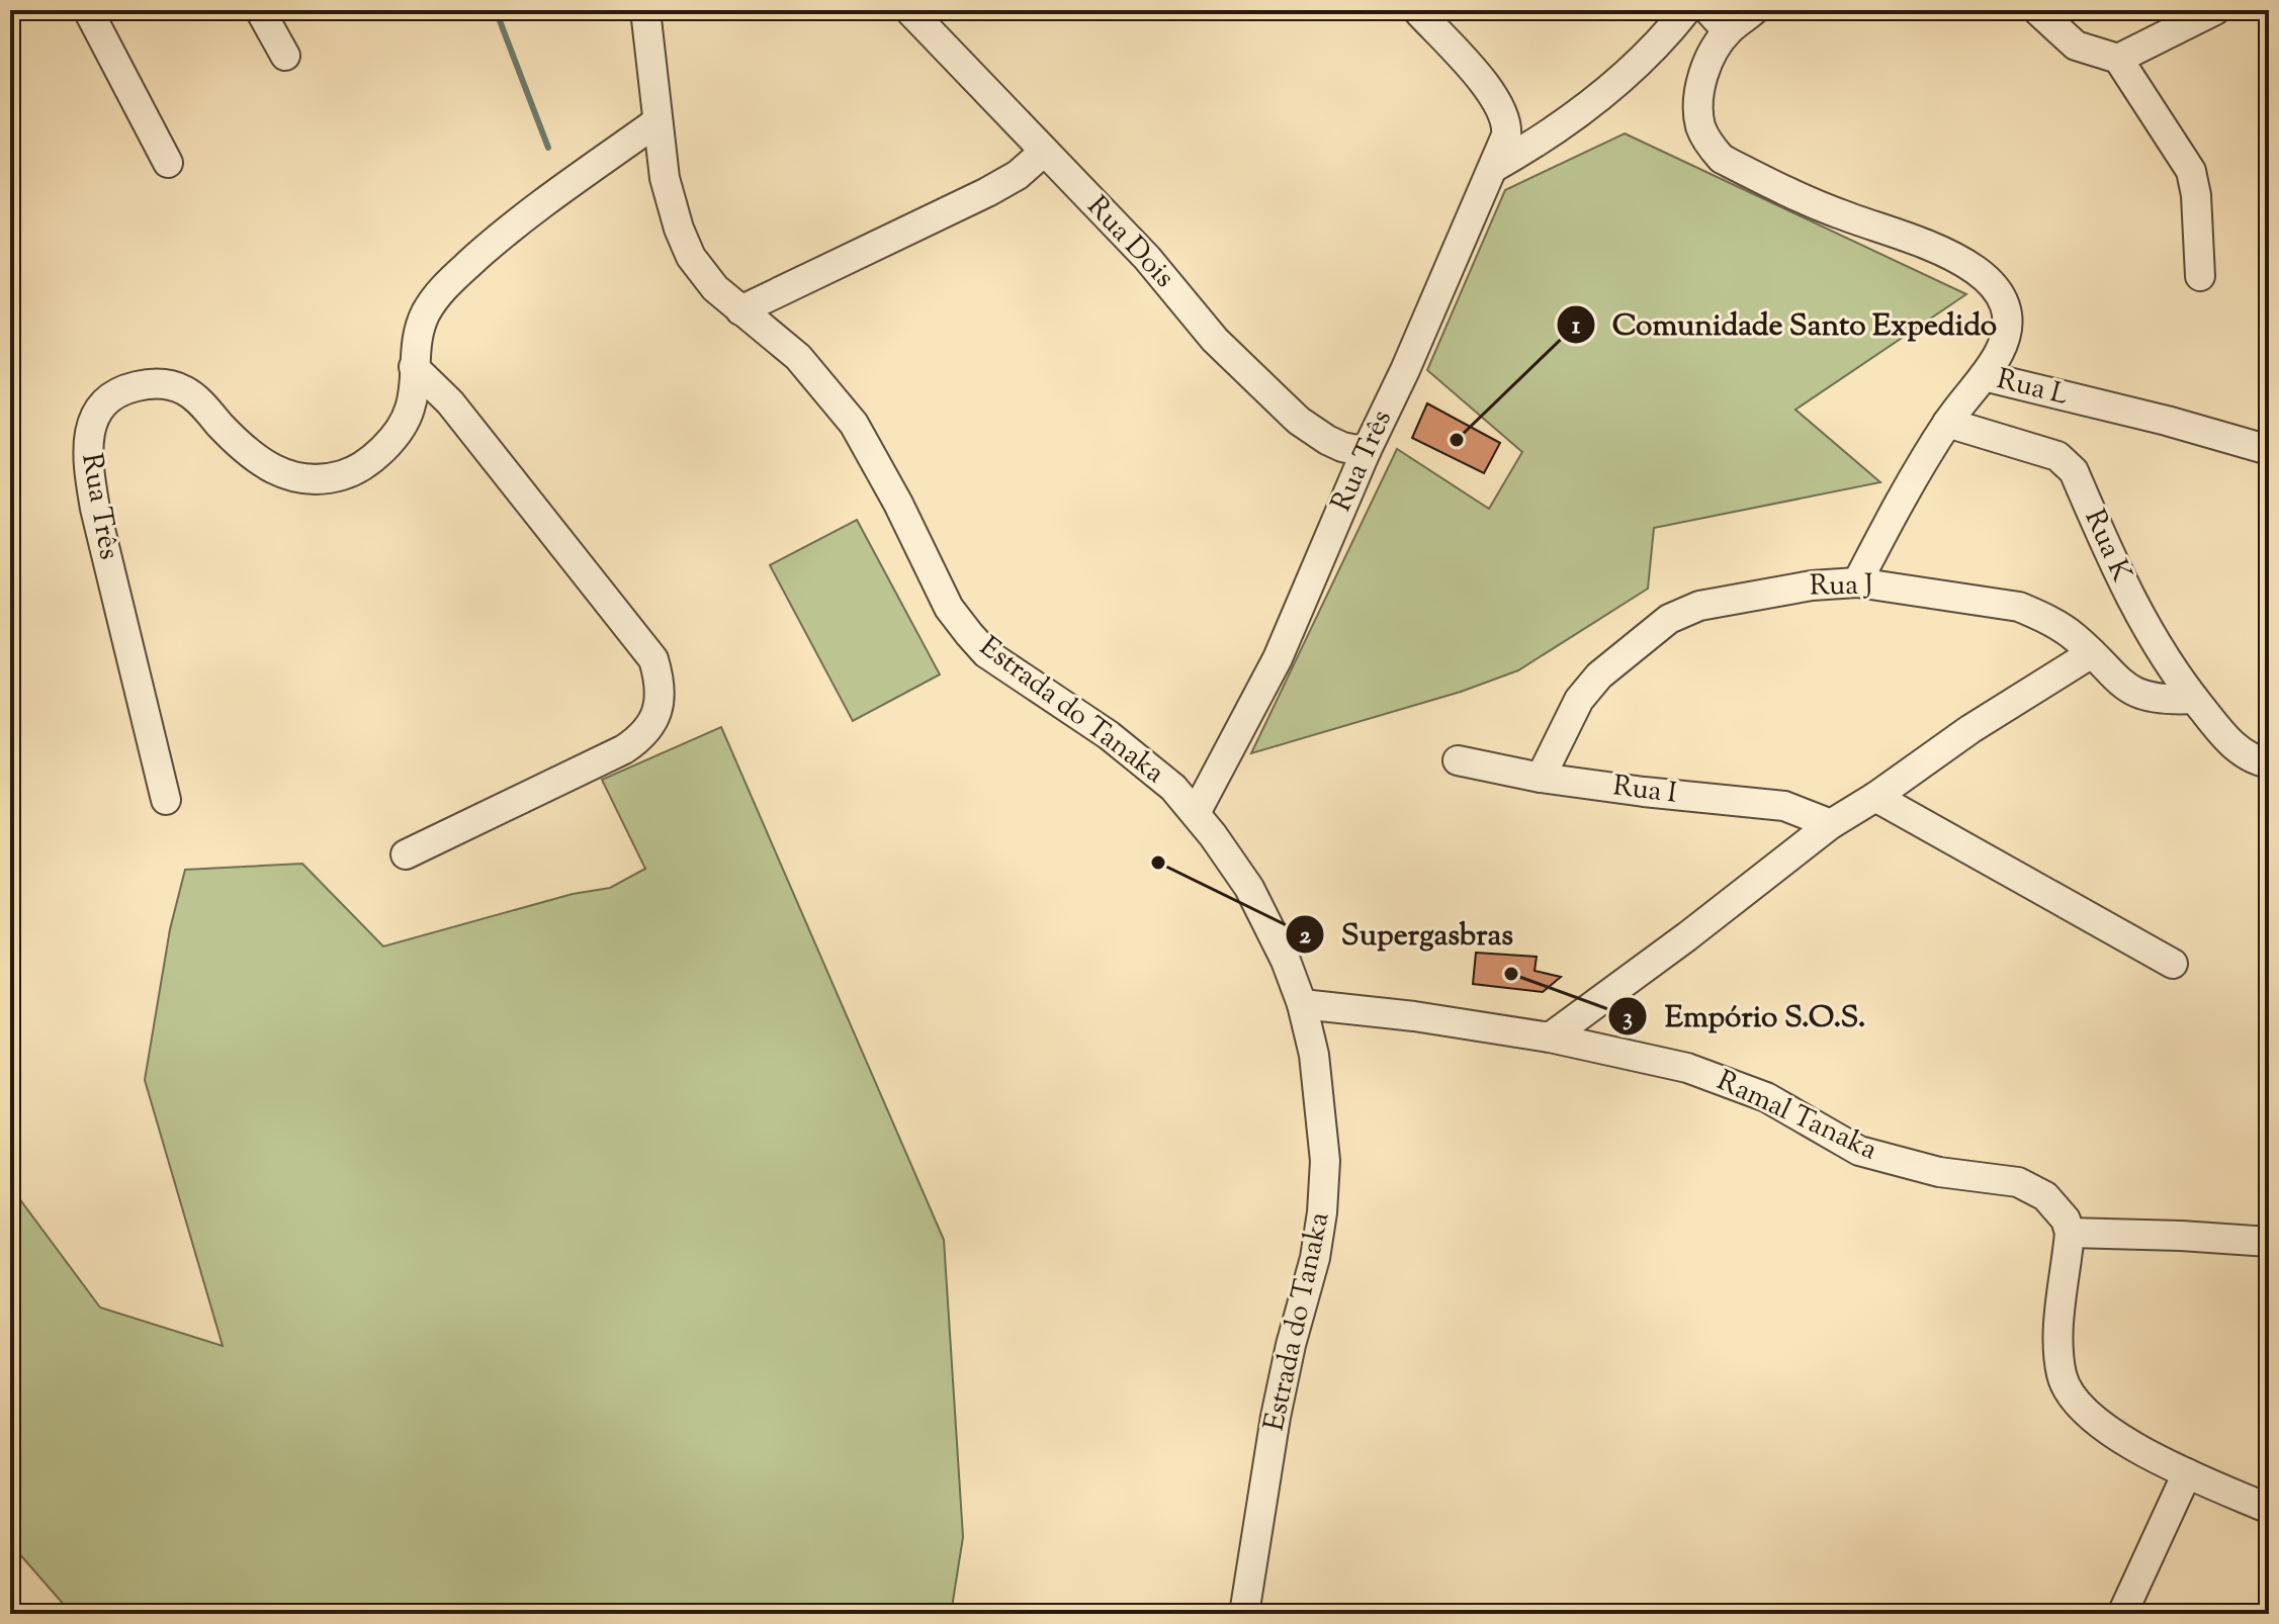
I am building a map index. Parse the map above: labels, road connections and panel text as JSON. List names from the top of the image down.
{
  "streets": {
    "street": [
      "Rua Dois",
      "Rua L",
      "Rua Três",
      "Rua K",
      "Rua J",
      "Estrada do Tanaka",
      "Rua I",
      "Ramal Tanaka"
    ]
  },
  "crossings": [
    ["Rua Dois", "Rua Três"],
    ["Rua L", "Rua K"],
    ["Rua L", "Rua J"],
    ["Rua Três", "Estrada do Tanaka"],
    ["Rua K", "Rua J"],
    ["Rua J", "Rua I"],
    ["Estrada do Tanaka", "Ramal Tanaka"]
  ],
  "places": ["Comunidade Santo Expedido", "Supergasbras", "Empório S.O.S."]
}
